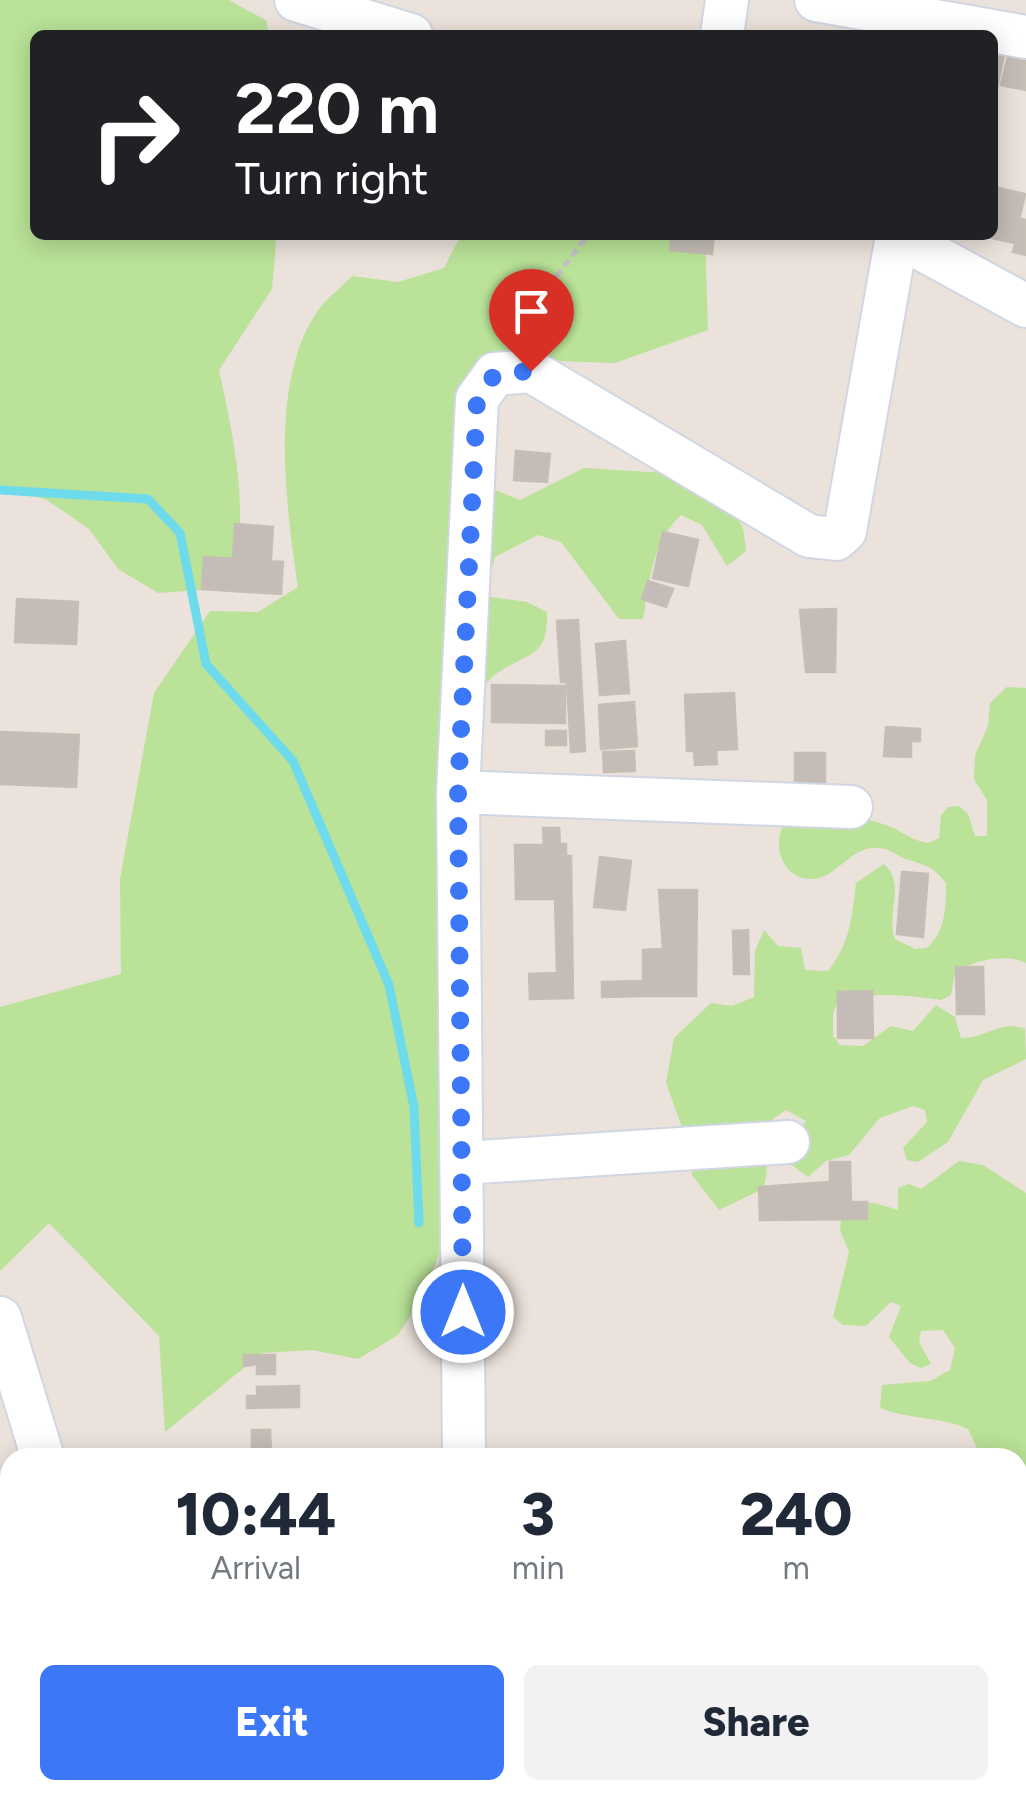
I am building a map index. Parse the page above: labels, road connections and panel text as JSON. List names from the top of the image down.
{
  "page": {
    "turn": ["220 m", "Turn right"],
    "eta": [
      "10:44",
      "Arrival",
      "3",
      "min",
      "240",
      "m"
    ],
    "buttons": ["Exit", "Share"]
  }
}
